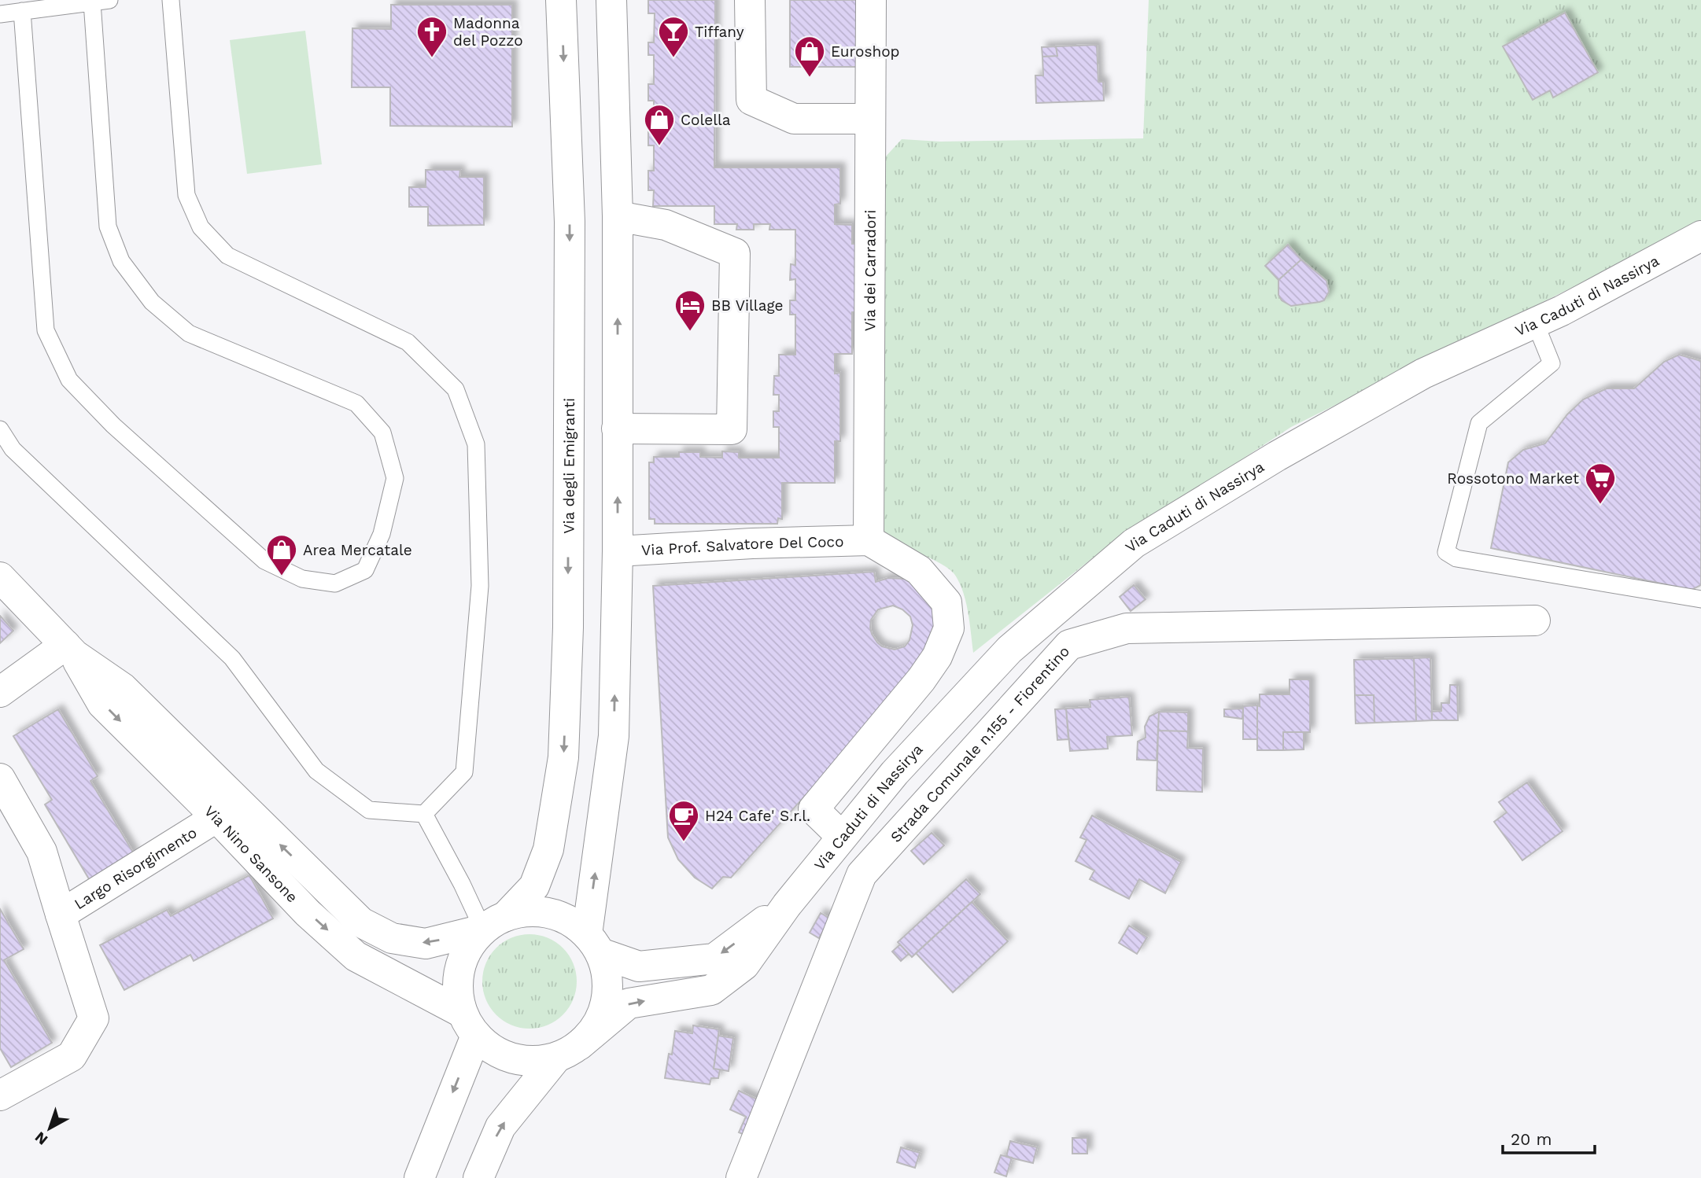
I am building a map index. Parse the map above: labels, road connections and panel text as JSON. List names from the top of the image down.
{
  "streets": {
    "street": [
      "Via dei Carradori",
      "Via Caduti di Nassirya",
      "Via degli Emigranti",
      "Via Prof. Salvatore Del Coco",
      "Strada Comunale n.155 - Fiorentino",
      "Via Nino Sansone",
      "Largo Risorgimento"
    ]
  },
  "crossings": [
    ["Via dei Carradori", "Via Prof. Salvatore Del Coco"],
    ["Via Caduti di Nassirya", "Via degli Emigranti"],
    ["Via Caduti di Nassirya", "Via Nino Sansone"],
    ["Via degli Emigranti", "Via Nino Sansone"],
    ["Via Nino Sansone", "Largo Risorgimento"]
  ],
  "places": {
    "church": ["Madonna del Pozzo"],
    "bar": ["Tiffany"],
    "shop": ["Euroshop", "Colella", "Area Mercatale"],
    "hotel": ["BB Village"],
    "supermarket": ["Rossotono Market"],
    "cafe": ["H24 Cafe' S.r.l."]
  },
  "scale_bar": "20 m",
  "north": "bottom left"
}
